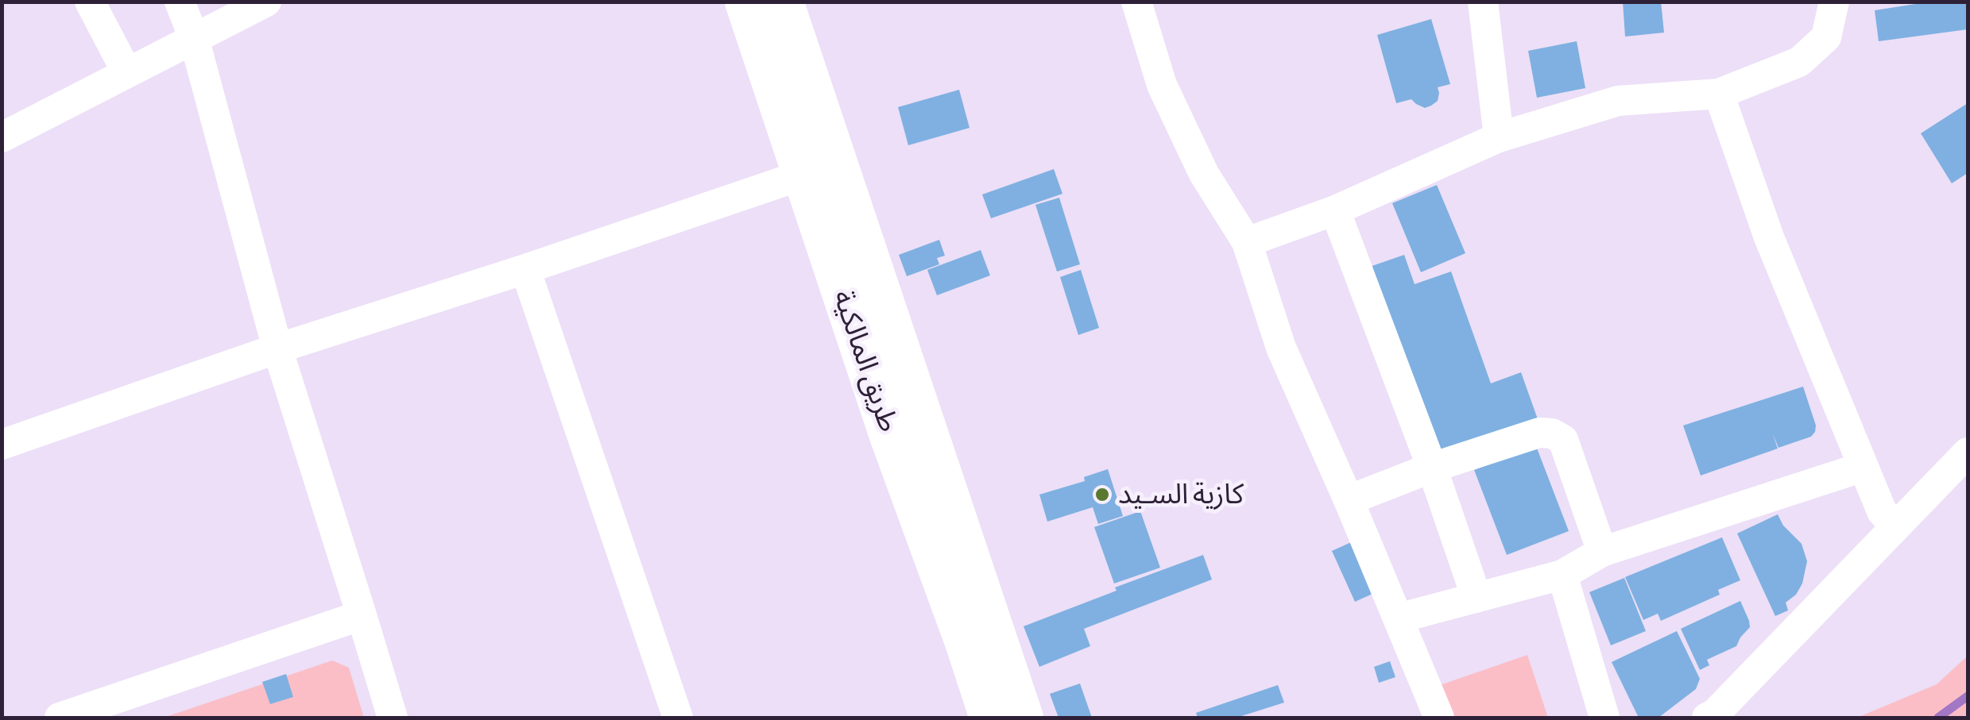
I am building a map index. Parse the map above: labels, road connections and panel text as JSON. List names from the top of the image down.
{
  "streets": {
    "main road": ["طريق المالكية"]
  },
  "places": ["كازية السـيد"]
}
